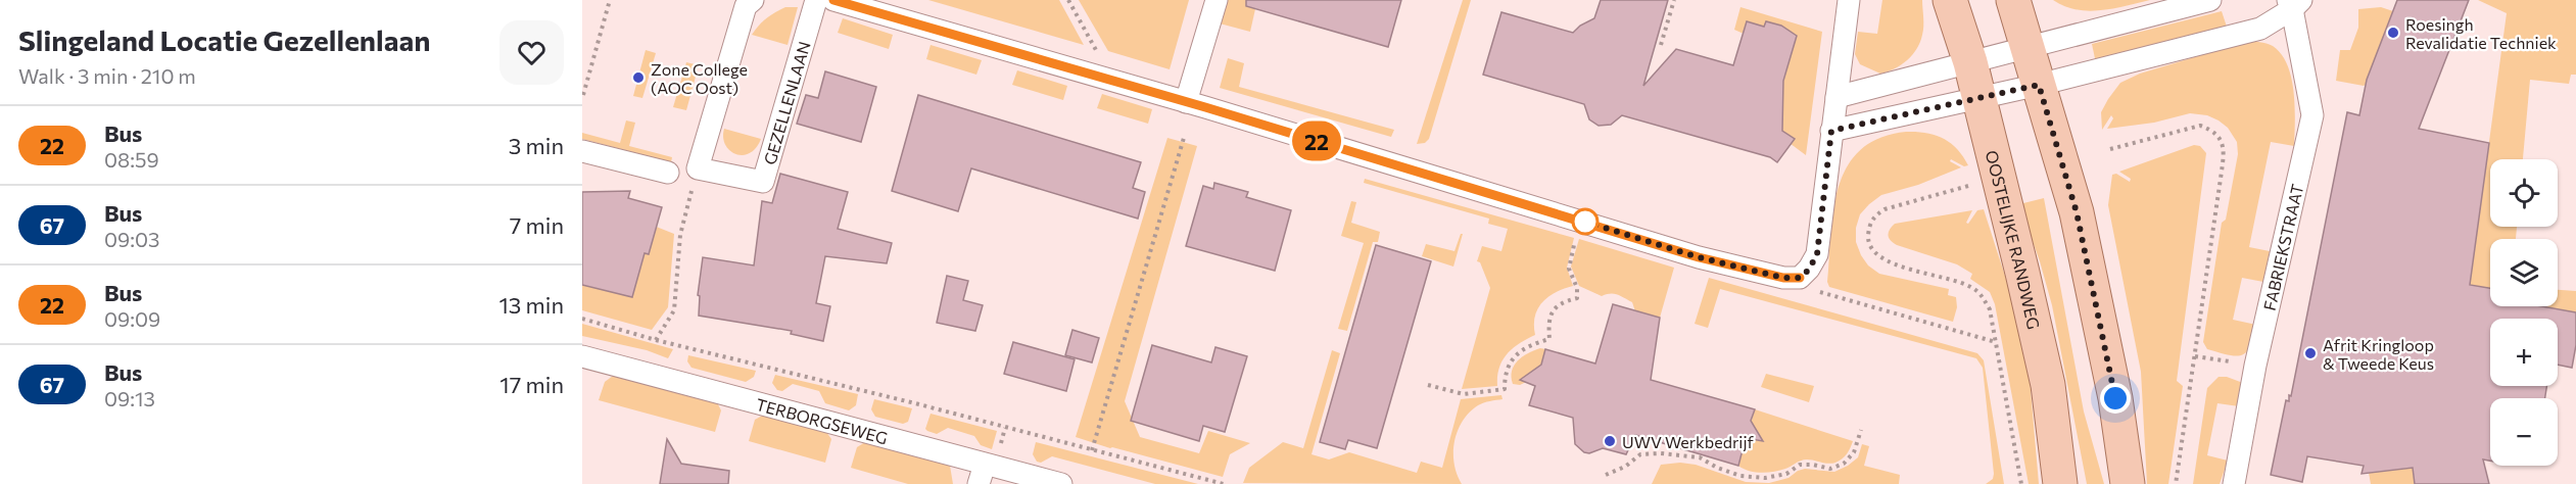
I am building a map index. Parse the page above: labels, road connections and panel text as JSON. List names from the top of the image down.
{
  "streets": {
    "main road": ["OOSTELIJKE RANDWEG"],
    "street": ["GEZELLENLAAN", "FABRIEKSTRAAT", "TERBORGSEWEG"]
  },
  "crossings": [
    ["OOSTELIJKE RANDWEG", "FABRIEKSTRAAT"]
  ],
  "places": [
    "Roesingh Revalidatie Techniek",
    "Zone College (AOC Oost)",
    "Afrit Kringloop & Tweede Keus",
    "UWV Werkbedrijf"
  ],
  "lines": ["bus line 22"],
  "page": {
    "heading": ["Slingeland Locatie Gezellenlaan", "Walk · 3 min · 210 m"],
    "on_map": "22",
    "list": [
      {
        "mark": "22",
        "name": "Bus",
        "note": "08:59",
        "value": "3 min"
      },
      {
        "mark": "67",
        "name": "Bus",
        "note": "09:03",
        "value": "7 min"
      },
      {
        "mark": "22",
        "name": "Bus",
        "note": "09:09",
        "value": "13 min"
      },
      {
        "mark": "67",
        "name": "Bus",
        "note": "09:13",
        "value": "17 min"
      }
    ],
    "map_buttons": ["+", "−"]
  }
}
